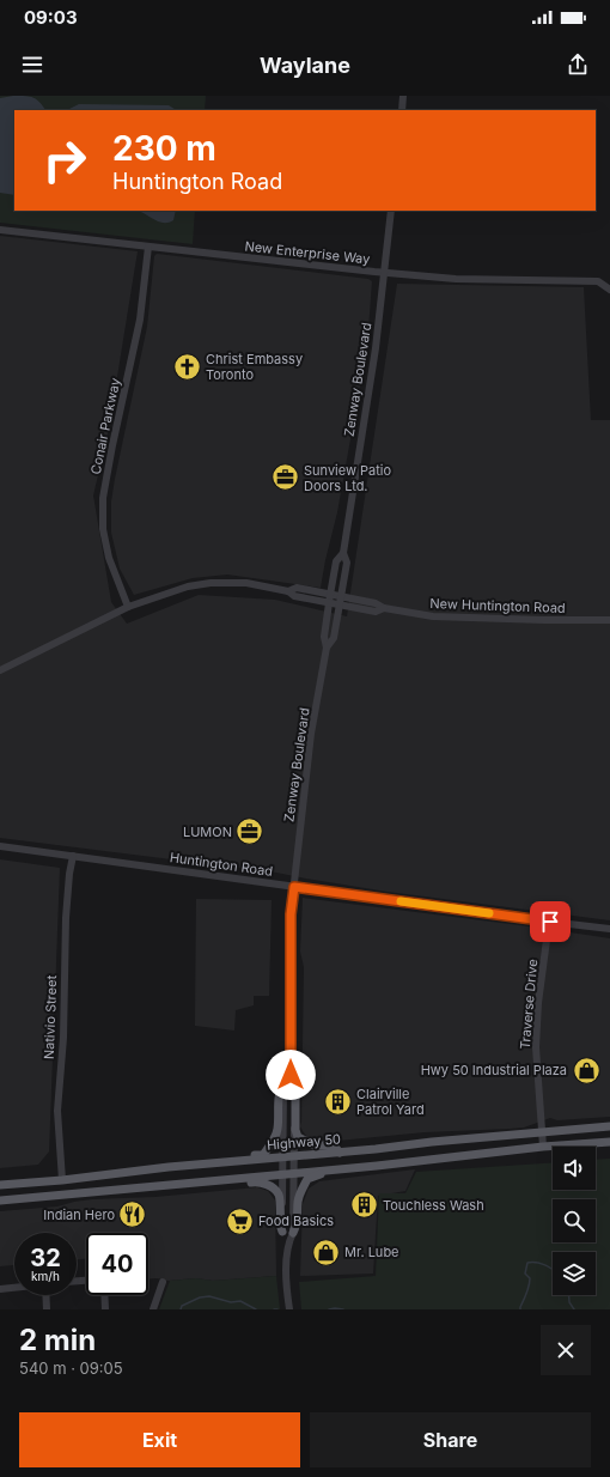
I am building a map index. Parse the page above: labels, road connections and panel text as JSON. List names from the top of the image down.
{
  "streets": {
    "main road": ["Highway 50"],
    "street": [
      "New Enterprise Way",
      "Zenway Boulevard",
      "Conair Parkway",
      "New Huntington Road",
      "Huntington Road",
      "Traverse Drive",
      "Nativio Street"
    ]
  },
  "crossings": [
    ["New Enterprise Way", "Zenway Boulevard"],
    ["New Enterprise Way", "Conair Parkway"],
    ["Zenway Boulevard", "New Huntington Road"],
    ["Zenway Boulevard", "Huntington Road"],
    ["Conair Parkway", "New Huntington Road"],
    ["Huntington Road", "Traverse Drive"],
    ["Huntington Road", "Nativio Street"],
    ["Traverse Drive", "Highway 50"],
    ["Nativio Street", "Highway 50"]
  ],
  "places": {
    "church": ["Christ Embassy Toronto"],
    "office": ["Sunview Patio Doors Ltd.", "LUMON"],
    "shop": ["Hwy 50 Industrial Plaza", "Mr. Lube"],
    "building": ["Clairville Patrol Yard", "Touchless Wash"],
    "restaurant": ["Indian Hero"],
    "supermarket": ["Food Basics"]
  },
  "page": {
    "status": "09:03",
    "header": "Waylane",
    "turn": ["230 m", "Huntington Road"],
    "speed": "32 km/h",
    "limit": "40",
    "heading": ["2 min", "540 m · 09:05"],
    "buttons": ["Exit", "Share"]
  }
}
